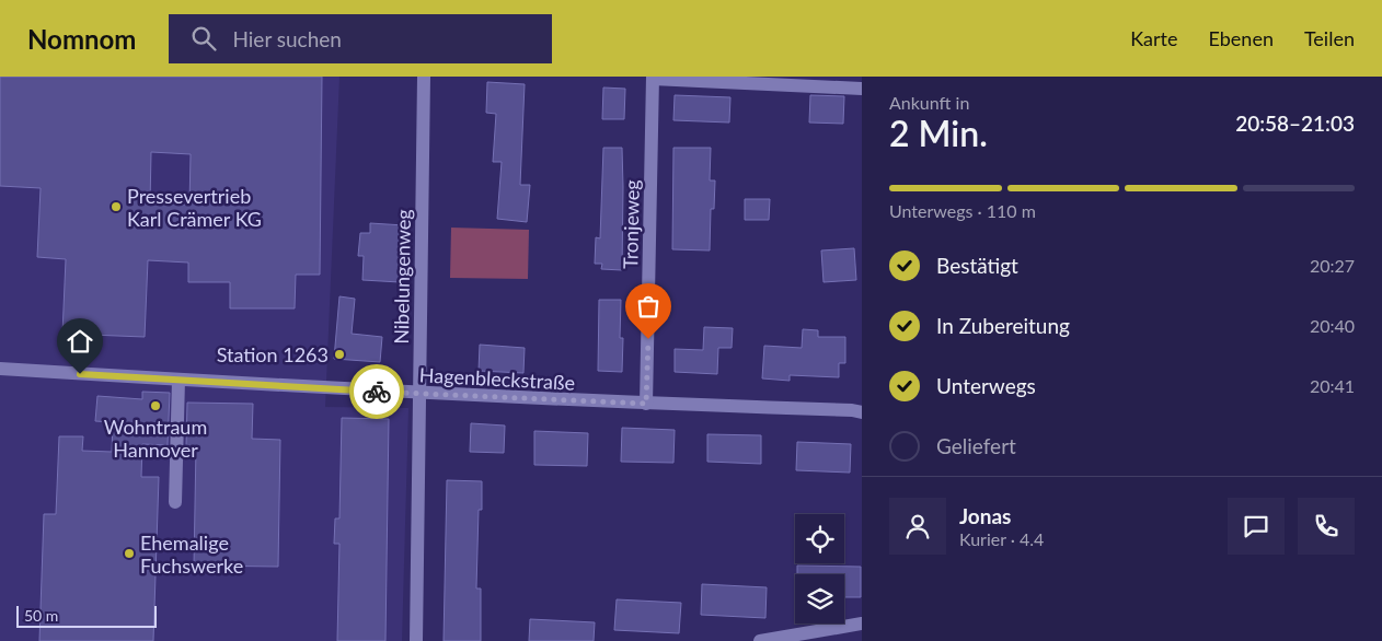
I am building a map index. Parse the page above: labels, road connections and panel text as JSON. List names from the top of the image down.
{
  "streets": {
    "street": ["Tronjeweg", "Nibelungenweg", "Hagenbleckstraße"]
  },
  "crossings": [
    ["Tronjeweg", "Hagenbleckstraße"],
    ["Nibelungenweg", "Hagenbleckstraße"]
  ],
  "places": [
    "Pressevertrieb Karl Crämer KG",
    "Station 1263",
    "Wohntraum Hannover",
    "Ehemalige Fuchswerke"
  ],
  "scale_bar": "50 m",
  "page": {
    "header": "Nomnom",
    "search": "Hier suchen",
    "nav": ["Karte", "Ebenen", "Teilen"],
    "heading": ["2 Min.", "Ankunft in", "20:58–21:03"],
    "panel": ["Jonas", "Kurier · 4.4"],
    "bar": "Unterwegs · 110 m",
    "list": [
      ["Bestätigt", "20:27"],
      ["In Zubereitung", "20:40"],
      ["Unterwegs", "20:41"],
      "Geliefert"
    ],
    "scale": "50 m"
  }
}
